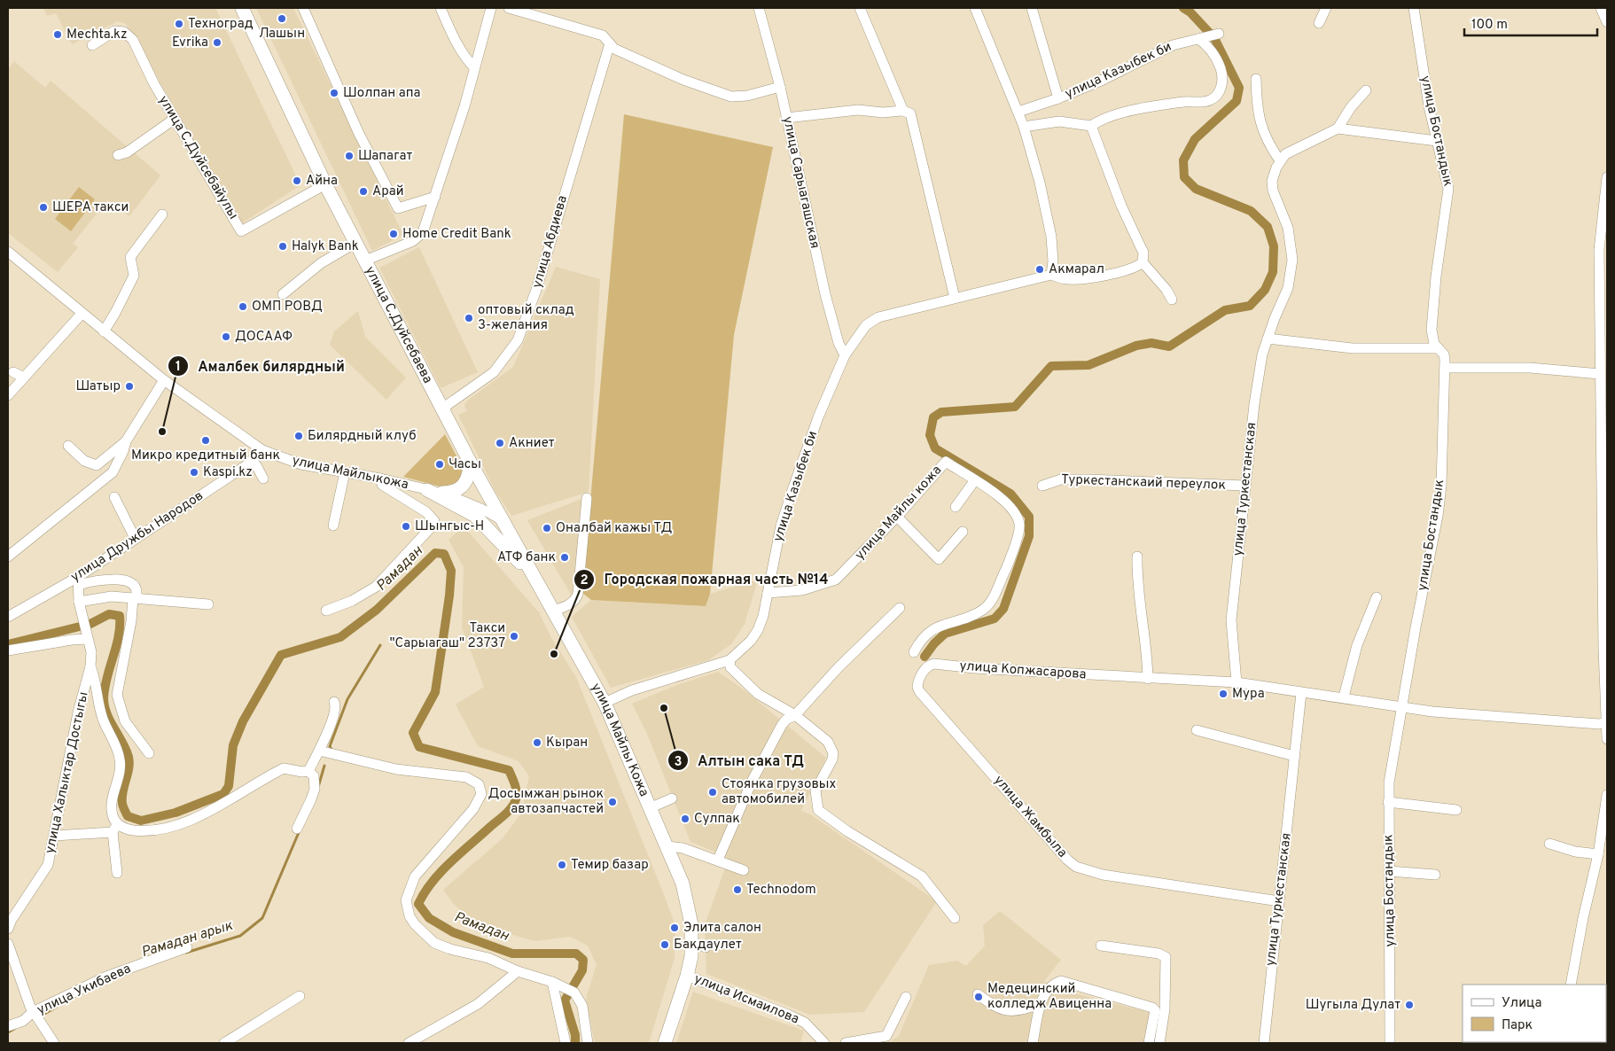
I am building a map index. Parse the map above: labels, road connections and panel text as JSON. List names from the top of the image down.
{
  "streets": {
    "main road": ["улица С.Дуйсебаева", "улица Майлы Кожа"],
    "street": [
      "улица Казыбек би",
      "улица Бостандык",
      "улица С.Дуйсебайулы",
      "улица Сарыагашская",
      "улица Абдиева",
      "улица Майлыкожа",
      "Туркестанскаий переулок",
      "улица Туркестанская",
      "улица Майлы кожа",
      "улица Дружбы Народов",
      "улица Копжасарова",
      "улица Халыктар Достыгы",
      "улица Жамбыла",
      "улица Укибаева",
      "улица Исмаилова"
    ]
  },
  "crossings": [
    ["улица Казыбек би", "улица Сарыагашская"],
    ["улица Казыбек би", "улица Майлы кожа"],
    ["улица Казыбек би", "улица Майлы Кожа"],
    ["улица С.Дуйсебайулы", "улица С.Дуйсебаева"],
    ["улица Абдиева", "улица С.Дуйсебаева"],
    ["улица С.Дуйсебаева", "улица Майлыкожа"],
    ["улица С.Дуйсебаева", "улица Майлы Кожа"],
    ["улица Майлыкожа", "улица Дружбы Народов"],
    ["улица Майлыкожа", "улица Майлы Кожа"],
    ["Туркестанскаий переулок", "улица Туркестанская"],
    ["улица Туркестанская", "улица Копжасарова"],
    ["улица Туркестанская", "улица Жамбыла"],
    ["улица Дружбы Народов", "улица Халыктар Достыгы"],
    ["улица Копжасарова", "улица Жамбыла"],
    ["улица Майлы Кожа", "улица Исмаилова"]
  ],
  "water": ["Рамадан", "Рамадан арык"],
  "places": [
    "Лашын",
    "Техноград",
    "Mechta.kz",
    "Evrika",
    "Шолпан апа",
    "Шапагат",
    "Айна",
    "Арай",
    "ШЕРА такси",
    "Home Credit Bank",
    "Halyk Bank",
    "Акмарал",
    "ОМП РОВД",
    "оптовый склад 3-желания",
    "ДОСААФ",
    "Шатыр",
    "Амалбек билярдный",
    "Билярдный клуб",
    "Микро кредитный банк",
    "Акниет",
    "Часы",
    "Kaspi.kz",
    "Шынгыс-Н",
    "Оналбай кажы ТД",
    "АТФ банк",
    "Такси \"Сарыагаш\" 23737",
    "Городская пожарная часть №14",
    "Мура",
    "Алтын сака ТД",
    "Кыран",
    "Стоянка грузовых автомобилей",
    "Досымжан рынок автозапчастей",
    "Сулпак",
    "Темир базар",
    "Technodom",
    "Элита салон",
    "Бакдаулет",
    "Медецинский колледж Авиценна",
    "Шугыла Дулат"
  ],
  "legend": ["Улица", "Парк"],
  "scale_bar": "100 m"
}
